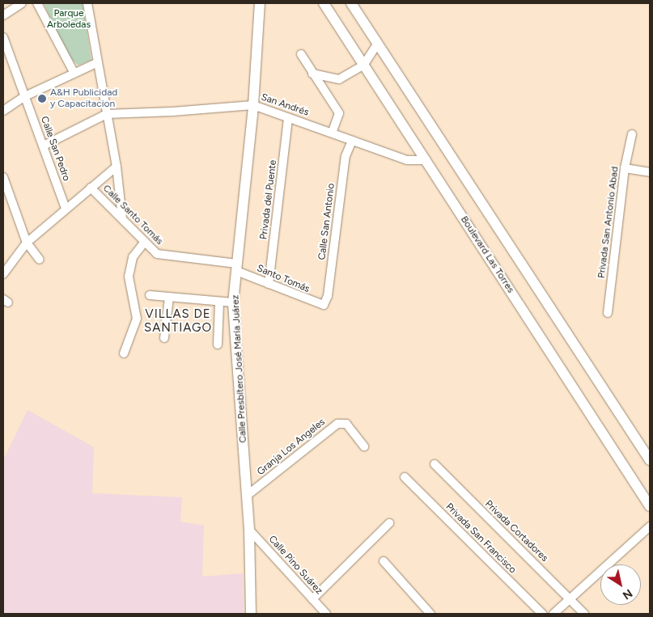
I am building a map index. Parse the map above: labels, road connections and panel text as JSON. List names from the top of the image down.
{
  "streets": {
    "street": [
      "San Andrés",
      "Calle San Pedro",
      "Privada del Puente",
      "Calle Santo Tomás",
      "Calle San Antonio",
      "Privada San Antonio Abad",
      "Boulevard Las Torres",
      "Santo Tomás",
      "Calle Presbítero José María Juárez",
      "Granja Los Angeles",
      "Privada Cortadores",
      "Privada San Francisco",
      "Calle Pino Suárez"
    ]
  },
  "crossings": [
    ["San Andrés", "Privada del Puente"],
    ["San Andrés", "Calle San Antonio"],
    ["San Andrés", "Boulevard Las Torres"],
    ["San Andrés", "Calle Presbítero José María Juárez"],
    ["Calle San Pedro", "Calle Santo Tomás"],
    ["Privada del Puente", "Santo Tomás"],
    ["Calle Santo Tomás", "Santo Tomás"],
    ["Calle Santo Tomás", "Calle Presbítero José María Juárez"],
    ["Calle San Antonio", "Santo Tomás"],
    ["Santo Tomás", "Calle Presbítero José María Juárez"],
    ["Calle Presbítero José María Juárez", "Granja Los Angeles"],
    ["Calle Presbítero José María Juárez", "Calle Pino Suárez"]
  ],
  "districts": ["VILLAS DE SANTIAGO"],
  "parks": ["Parque Arboledas"],
  "places": ["A&H Publicidad y Capacitacion"],
  "north": "bottom right"
}
